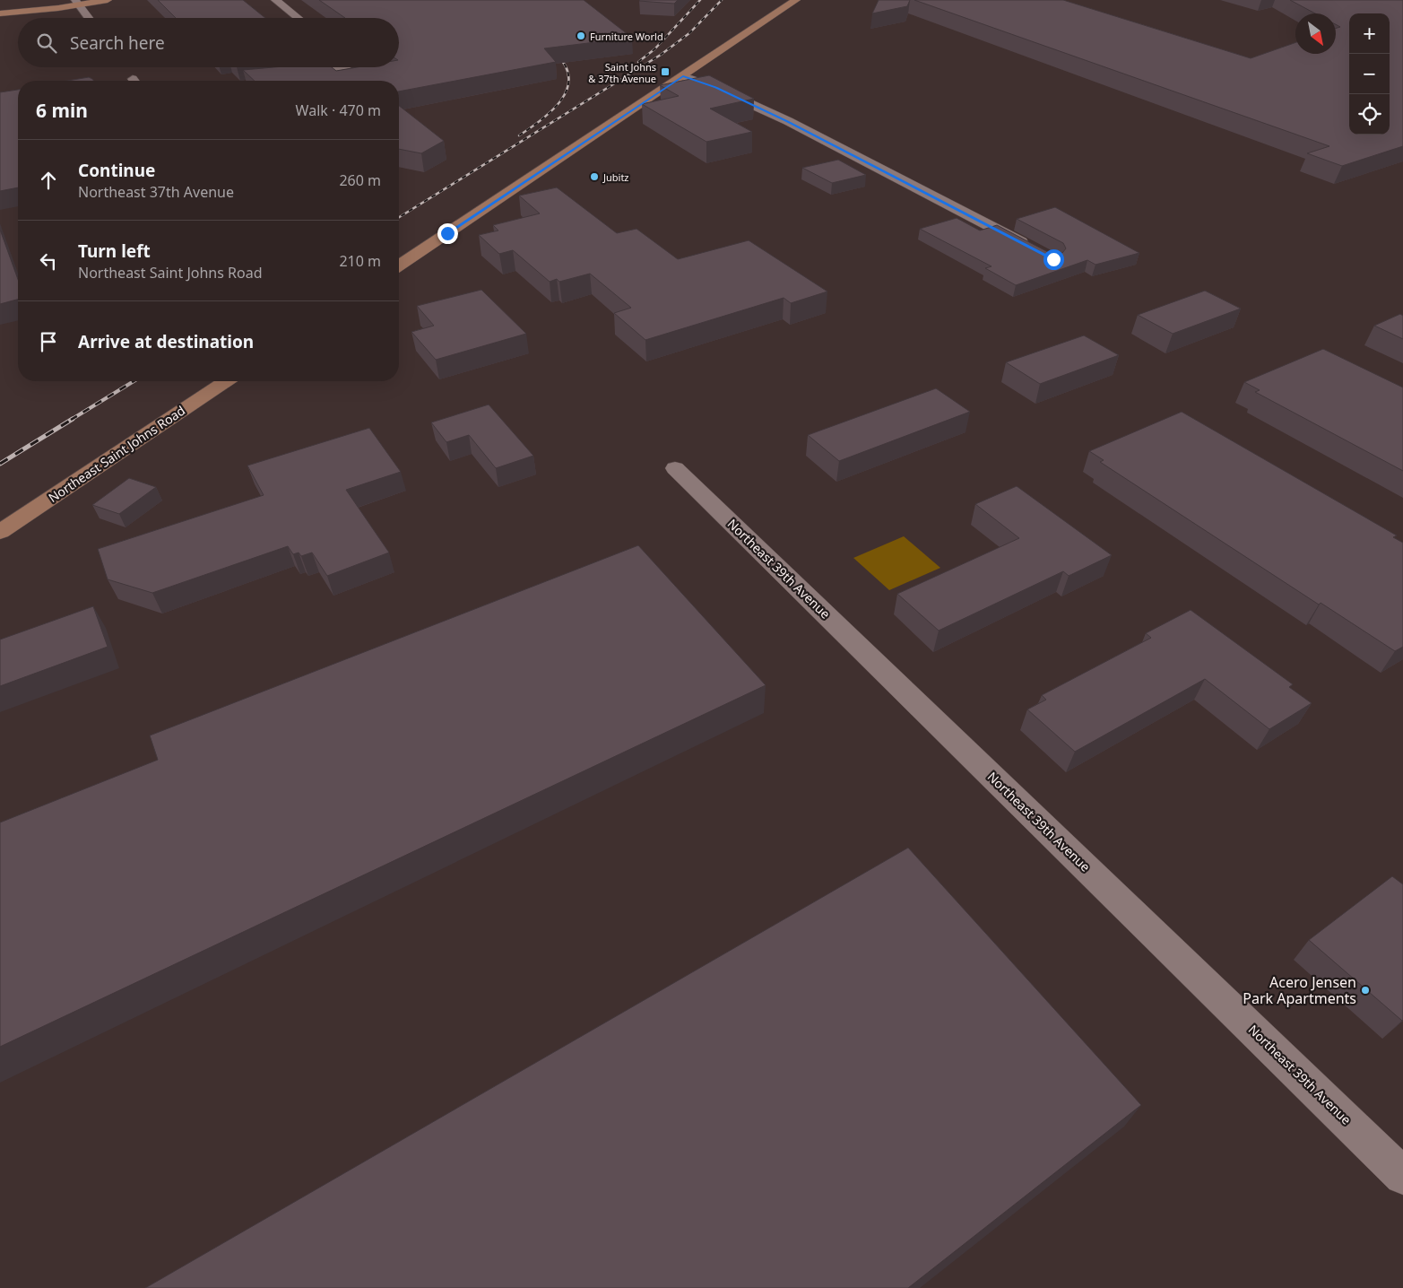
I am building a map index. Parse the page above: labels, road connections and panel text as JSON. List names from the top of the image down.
{
  "streets": {
    "main road": ["Northeast Saint Johns Road"],
    "street": ["Northeast 39th Avenue"]
  },
  "places": {
    "other": ["Furniture World", "Jubitz", "Acero Jensen Park Apartments"],
    "transit": ["Saint Johns & 37th Avenue"]
  },
  "north": "bottom right",
  "page": {
    "map_buttons": ["+", "−"],
    "search": "Search here",
    "heading": ["6 min", "Walk · 470 m"],
    "list": [
      ["Continue", "Northeast 37th Avenue", "260 m"],
      ["Turn left", "Northeast Saint Johns Road", "210 m"],
      "Arrive at destination"
    ]
  }
}
